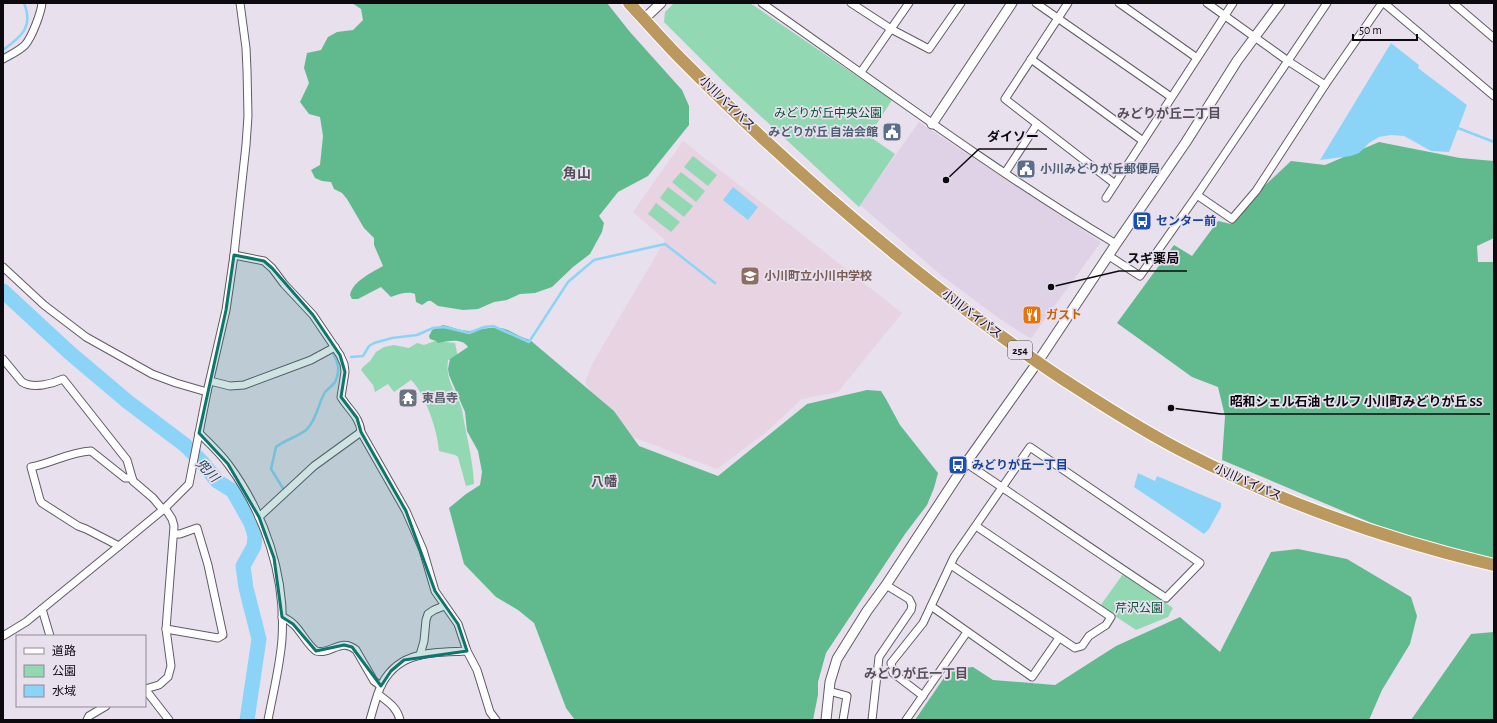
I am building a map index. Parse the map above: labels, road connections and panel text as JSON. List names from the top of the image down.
{
  "streets": {
    "highway": ["小川バイパス", "254"]
  },
  "districts": [
    "みどりが丘二丁目",
    "角山",
    "八幡",
    "みどりが丘一丁目"
  ],
  "water": ["兜川"],
  "parks": ["みどりが丘中央公園", "芹沢公園"],
  "places": {
    "public building": ["みどりが丘 自治会館", "小川みどりが丘郵便局"],
    "other": ["ダイソー", "スギ薬局", "昭和シェル石油 セルフ 小川町みどりが丘 SS"],
    "bus stop": ["センター前", "みどりが丘一丁目"],
    "school or university": ["小川町立小川中学校"],
    "restaurant": ["ガスト"],
    "temple": ["東昌寺"]
  },
  "legend": ["道路", "公園", "水域"],
  "scale_bar": "50 m"
}
